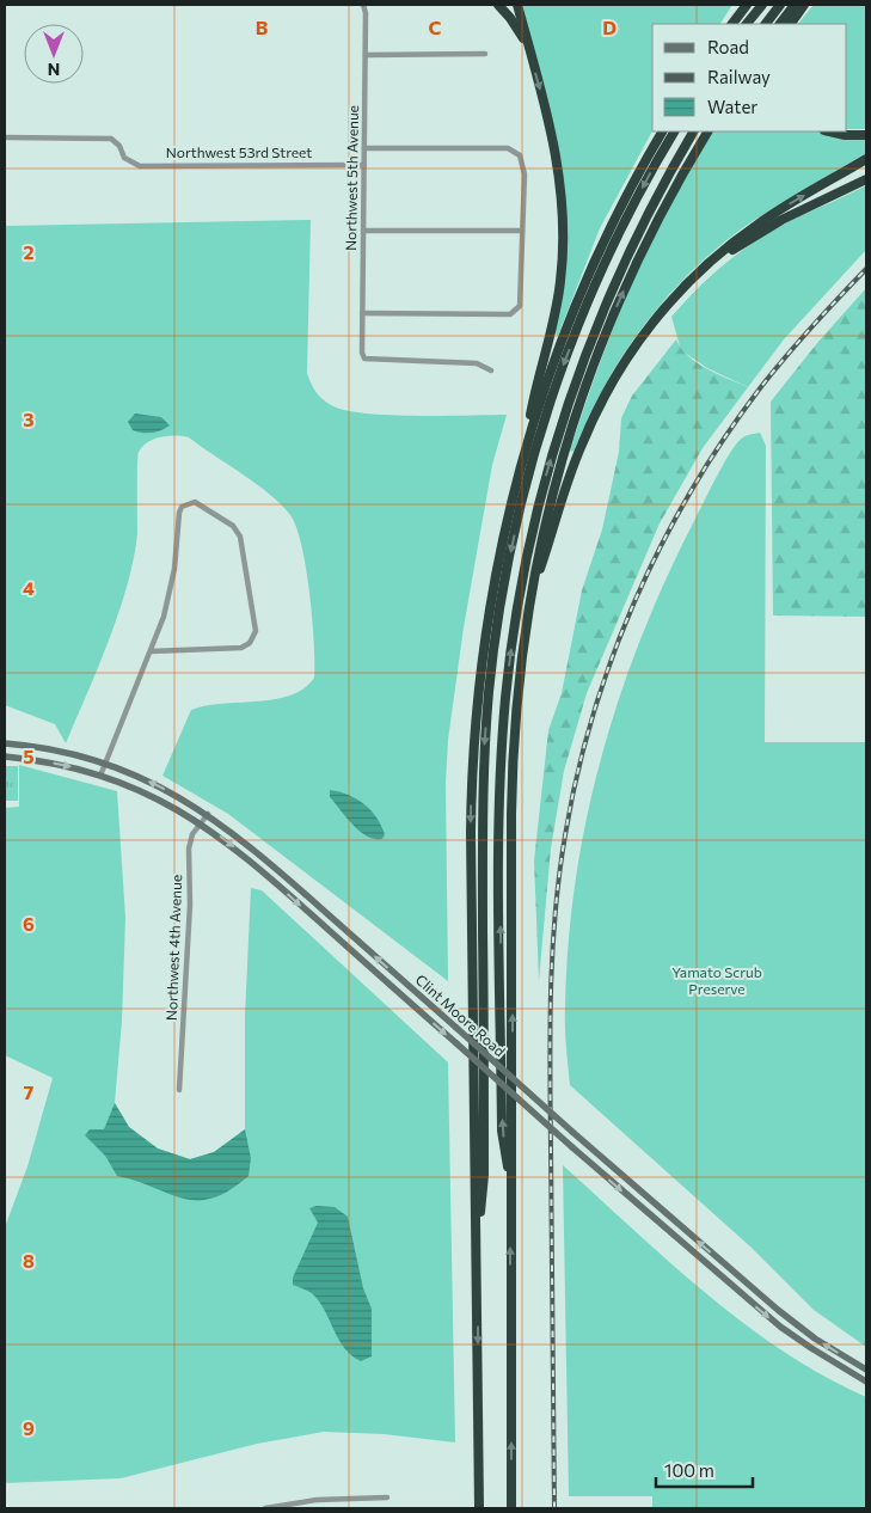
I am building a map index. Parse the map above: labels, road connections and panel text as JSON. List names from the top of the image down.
{
  "streets": {
    "street": [
      "Northwest 53rd Street",
      "Northwest 5th Avenue",
      "Northwest 4th Avenue",
      "Clint Moore Road"
    ]
  },
  "crossings": [
    ["Northwest 53rd Street", "Northwest 5th Avenue"],
    ["Northwest 4th Avenue", "Clint Moore Road"]
  ],
  "parks": ["Yamato Scrub Preserve"],
  "legend": ["Road", "Railway", "Water"],
  "scale_bar": "100 m",
  "north": "bottom",
  "grid": {
    "columns": ["B", "C", "D"],
    "rows": [
      "2",
      "3",
      "4",
      "5",
      "6",
      "7",
      "8",
      "9"
    ]
  }
}
